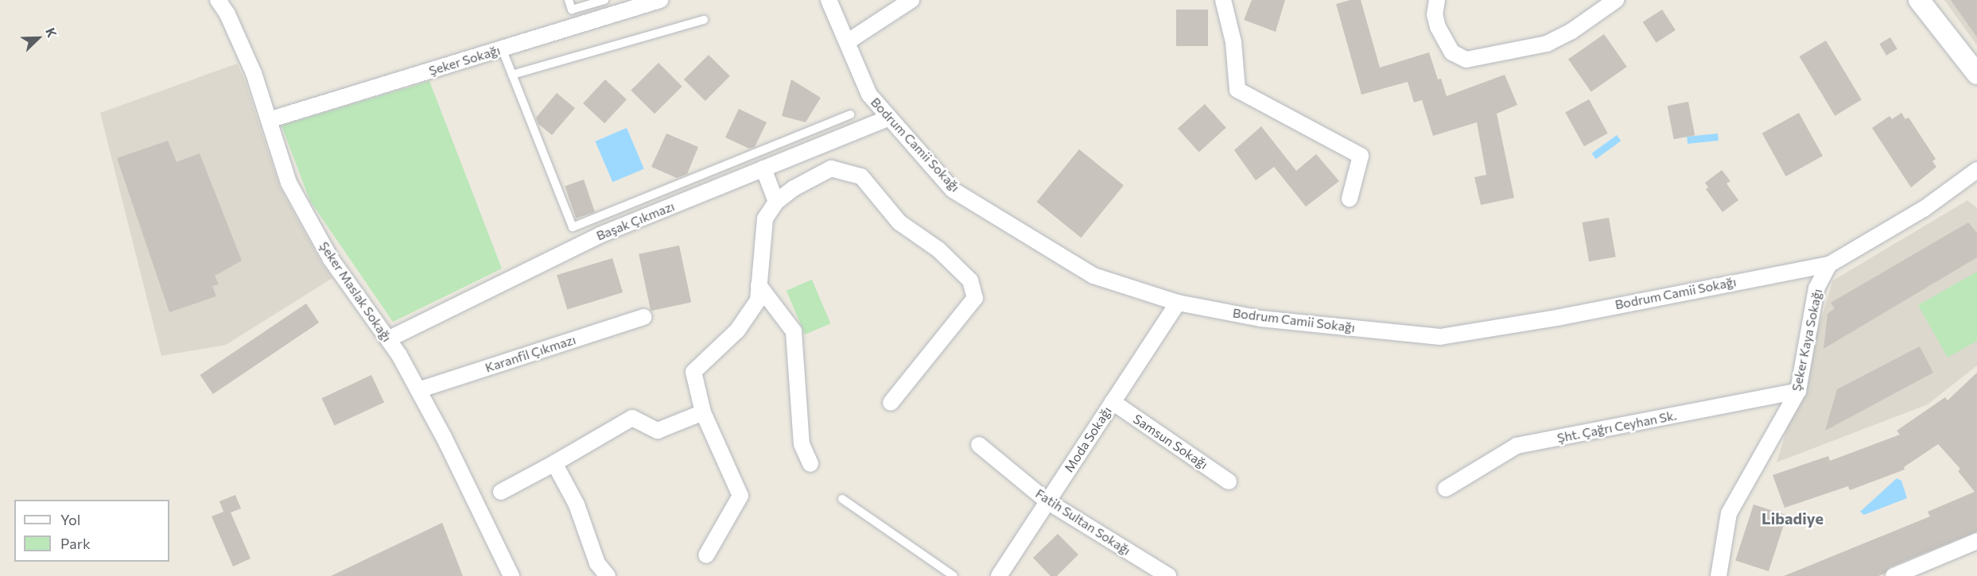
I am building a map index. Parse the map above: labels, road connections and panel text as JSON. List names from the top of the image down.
{
  "streets": {
    "street": [
      "Şeker Sokağı",
      "Bodrum Camii Sokağı",
      "Başak Çıkmazı",
      "Şeker Maslak Sokağı",
      "Şeker Kaya Sokağı",
      "Karanfil Çıkmazı",
      "Şht. Çağrı Ceyhan Sk.",
      "Moda Sokağı",
      "Samsun Sokağı",
      "Fatih Sultan Sokağı"
    ]
  },
  "crossings": [
    ["Şeker Sokağı", "Şeker Maslak Sokağı"],
    ["Bodrum Camii Sokağı", "Başak Çıkmazı"],
    ["Bodrum Camii Sokağı", "Şeker Kaya Sokağı"],
    ["Bodrum Camii Sokağı", "Moda Sokağı"],
    ["Başak Çıkmazı", "Şeker Maslak Sokağı"],
    ["Şeker Maslak Sokağı", "Karanfil Çıkmazı"],
    ["Şeker Kaya Sokağı", "Şht. Çağrı Ceyhan Sk."],
    ["Moda Sokağı", "Samsun Sokağı"],
    ["Moda Sokağı", "Fatih Sultan Sokağı"]
  ],
  "districts": ["Libadiye"],
  "legend": ["Yol", "Park"],
  "north": "top right"
}
